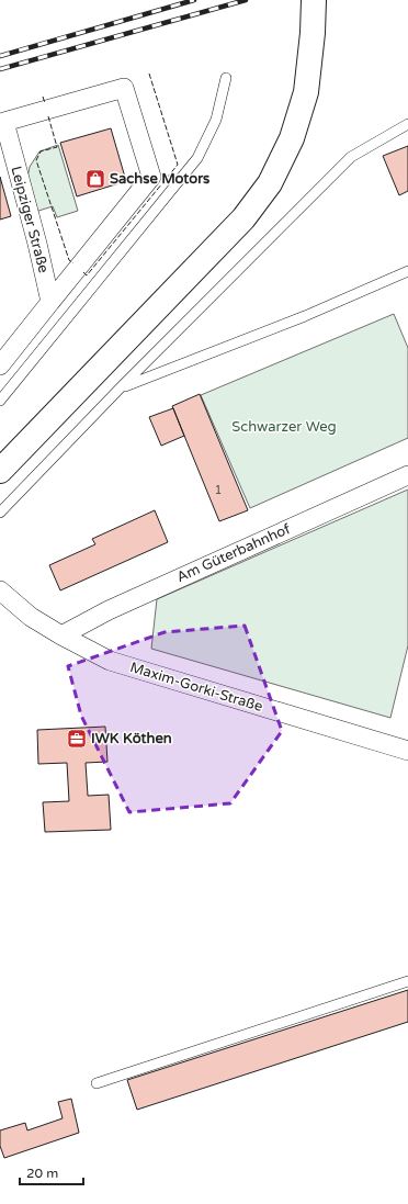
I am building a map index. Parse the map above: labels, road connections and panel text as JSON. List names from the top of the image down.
{
  "streets": {
    "street": ["Leipziger Straße", "Am Güterbahnhof", "Maxim-Gorki-Straße"]
  },
  "crossings": [
    ["Am Güterbahnhof", "Maxim-Gorki-Straße"]
  ],
  "parks": ["Schwarzer Weg"],
  "places": {
    "shop": ["Sachse Motors"],
    "office": ["IWK Köthen"]
  },
  "house_numbers": ["1"],
  "scale_bar": "20 m"
}
